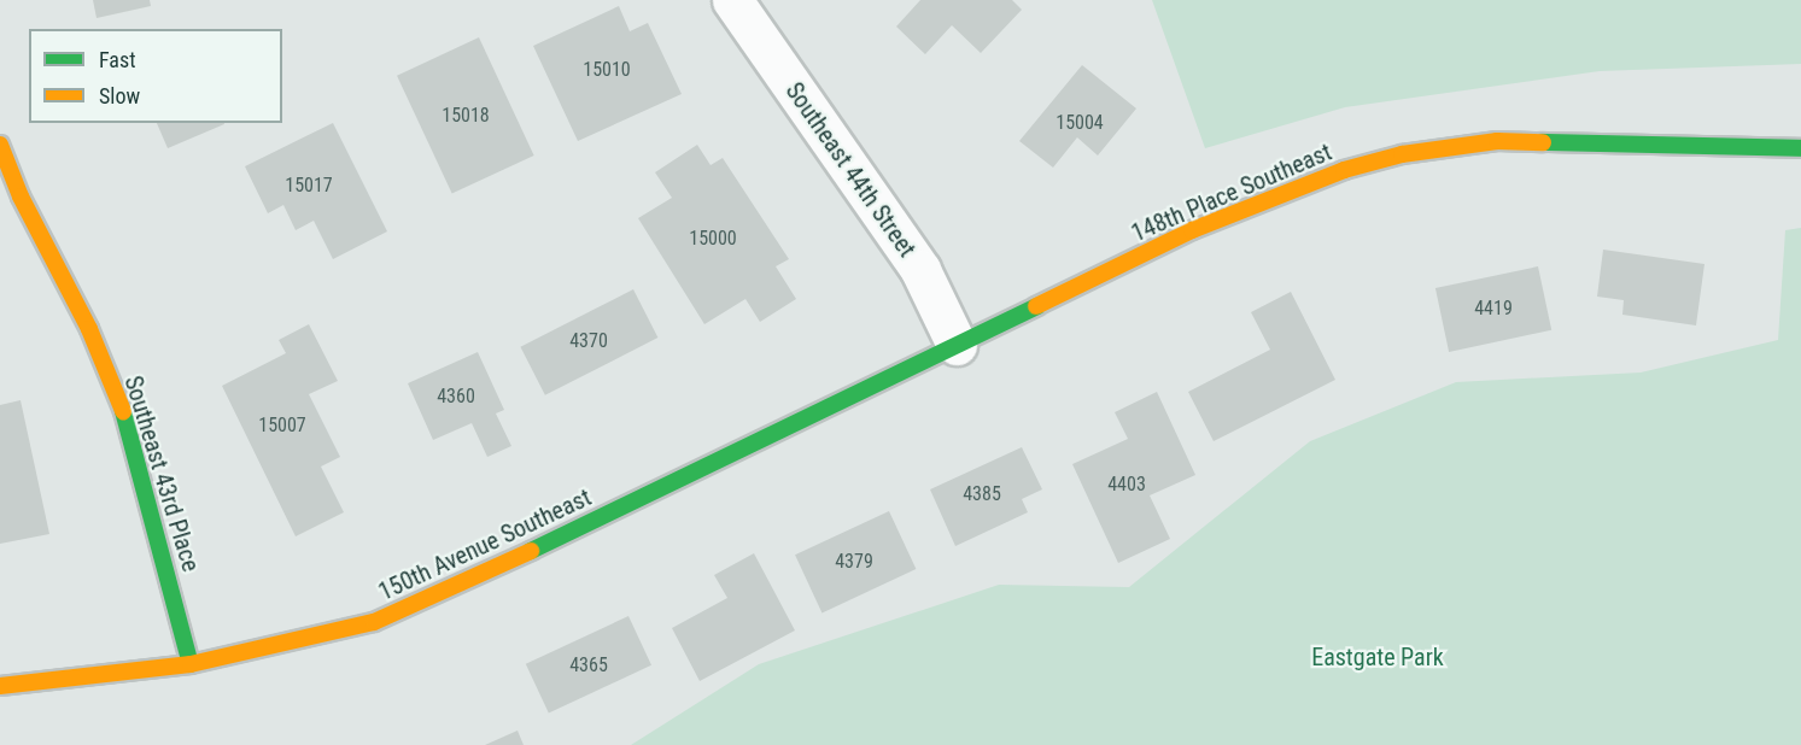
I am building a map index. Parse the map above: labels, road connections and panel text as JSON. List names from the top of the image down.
{
  "streets": {
    "street": [
      "Southeast 44th Street",
      "148th Place Southeast",
      "Southeast 43rd Place",
      "150th Avenue Southeast"
    ]
  },
  "crossings": [
    ["Southeast 44th Street", "148th Place Southeast"],
    ["Southeast 44th Street", "150th Avenue Southeast"],
    ["148th Place Southeast", "150th Avenue Southeast"],
    ["Southeast 43rd Place", "150th Avenue Southeast"]
  ],
  "parks": ["Eastgate Park"],
  "house_numbers": [
    "15010",
    "15018",
    "15004",
    "15017",
    "15000",
    "4419",
    "4370",
    "4360",
    "15007",
    "4403",
    "4385",
    "4379",
    "4365"
  ],
  "legend": ["Fast", "Slow"]
}
